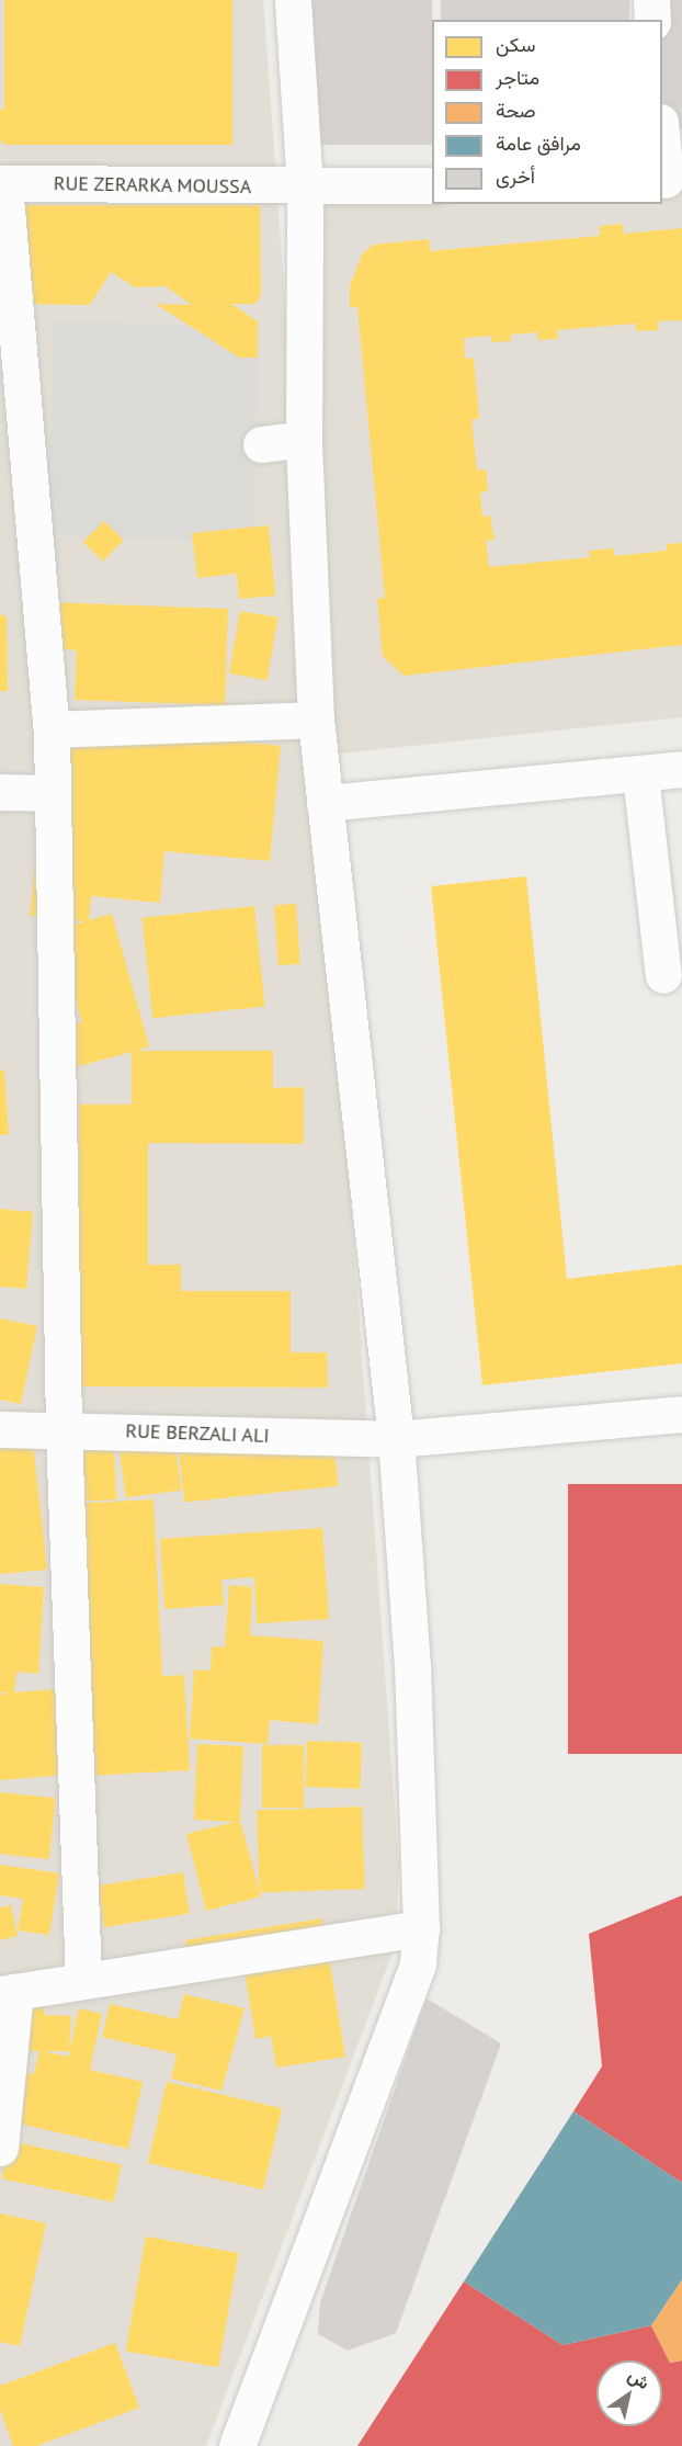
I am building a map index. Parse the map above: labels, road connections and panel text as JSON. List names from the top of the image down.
{
  "streets": {
    "street": ["RUE ZERARKA MOUSSA", "RUE BERZALI ALI"]
  },
  "legend": [
    "سكن",
    "متاجر",
    "صحة",
    "مرافق عامة",
    "أخرى"
  ],
  "north": "top right"
}
